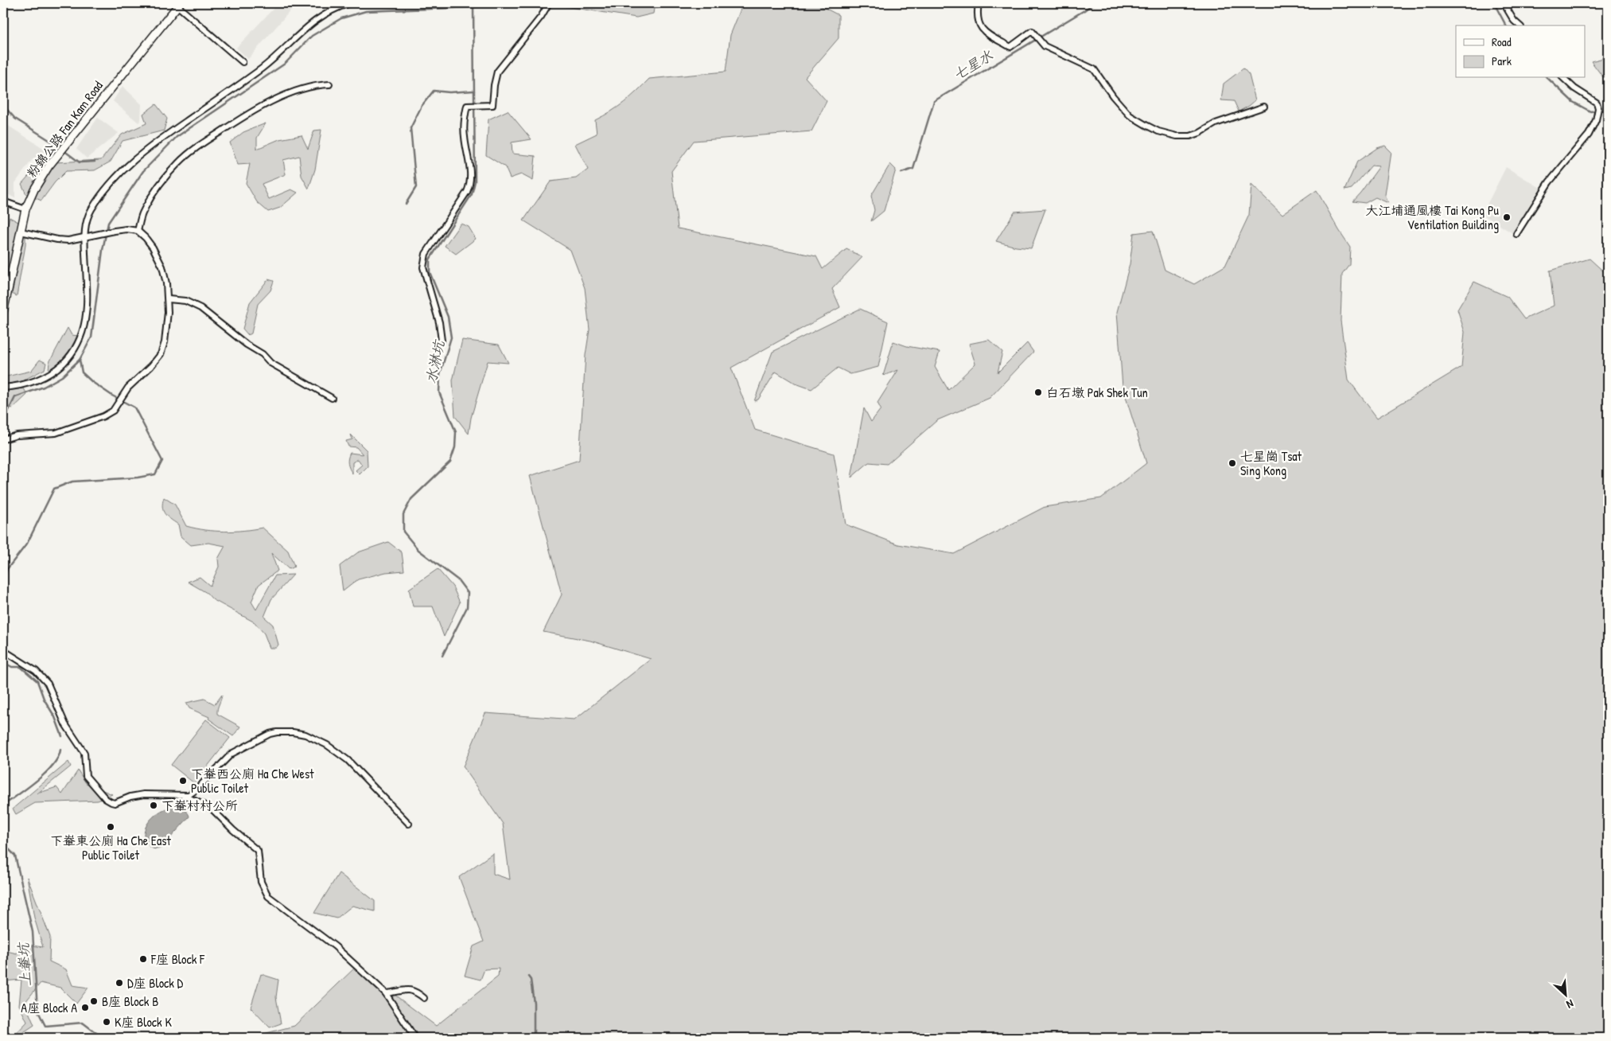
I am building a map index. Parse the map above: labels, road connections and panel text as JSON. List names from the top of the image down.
{
  "streets": {
    "main road": ["粉錦公路 Fan Kam Road"]
  },
  "water": ["七星水", "水淋坑", "上輋坑"],
  "places": [
    "大江埔通風樓 Tai Kong Pu Ventilation Building",
    "白石墩 Pak Shek Tun",
    "七星崗 Tsat Sing Kong",
    "下輋西公廁 Ha Che West Public Toilet",
    "下輋村村公所",
    "下輋東公廁 Ha Che East Public Toilet",
    "F座 Block F",
    "D座 Block D",
    "B座 Block B",
    "A座 Block A",
    "K座 Block K"
  ],
  "legend": ["Road", "Park"],
  "north": "bottom right"
}
